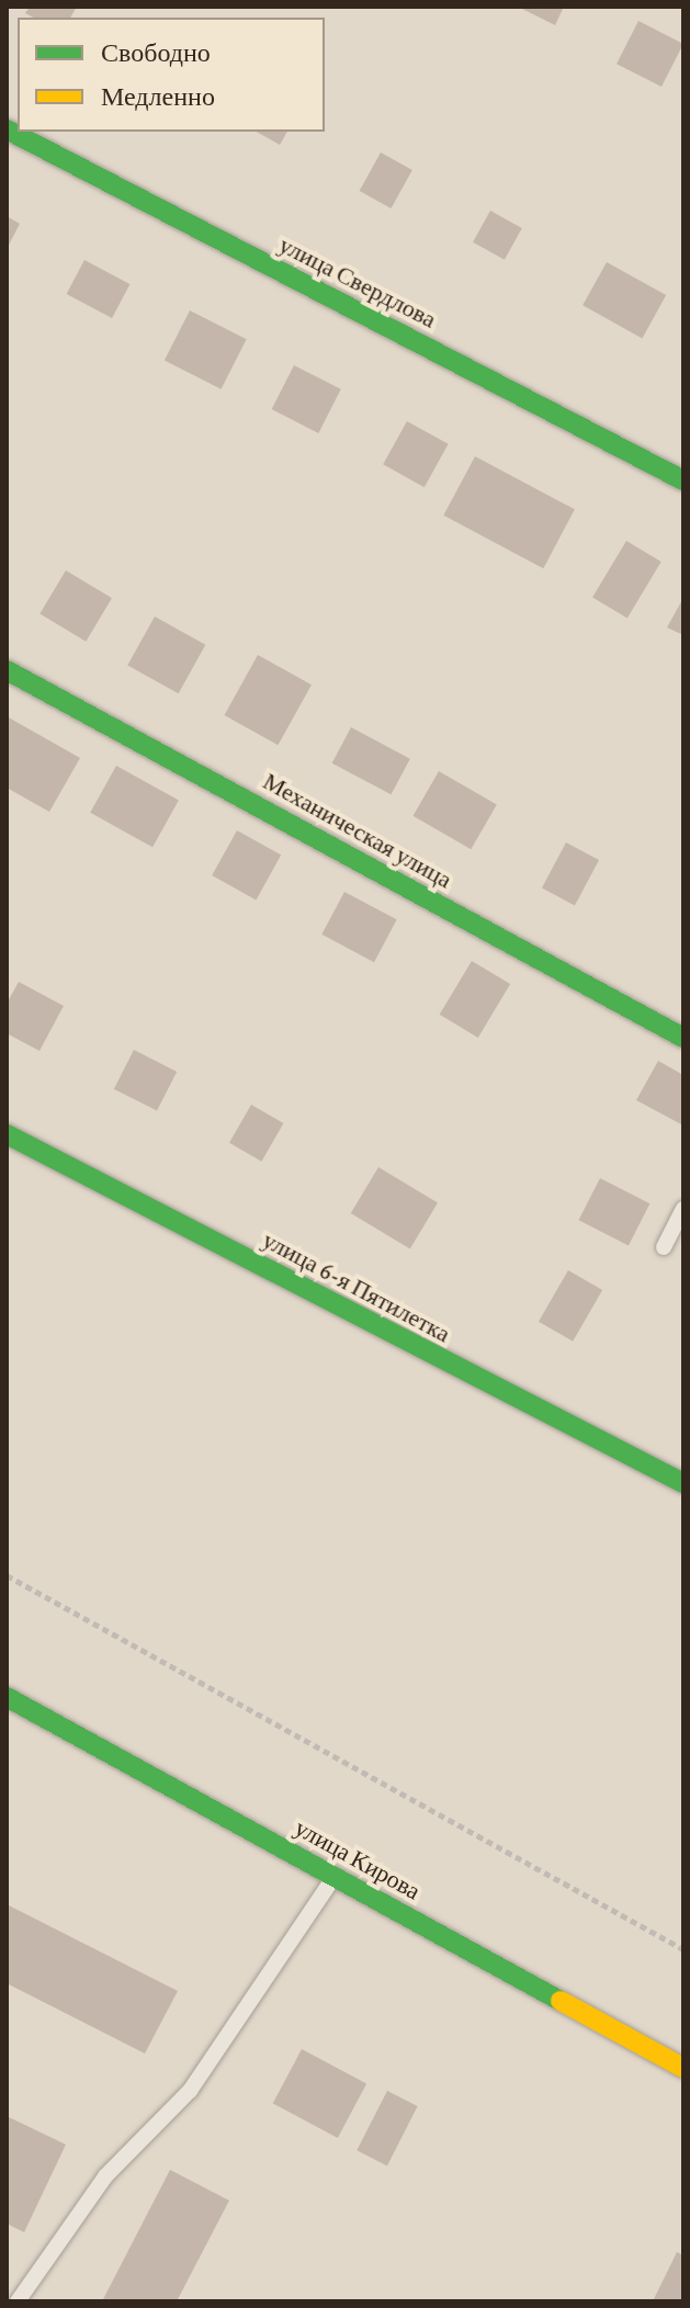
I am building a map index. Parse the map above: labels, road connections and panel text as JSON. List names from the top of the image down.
{
  "streets": {
    "street": [
      "улица Свердлова",
      "Механическая улица",
      "улица 6-я Пятилетка",
      "улица Кирова"
    ]
  },
  "legend": ["Свободно", "Медленно"]
}
